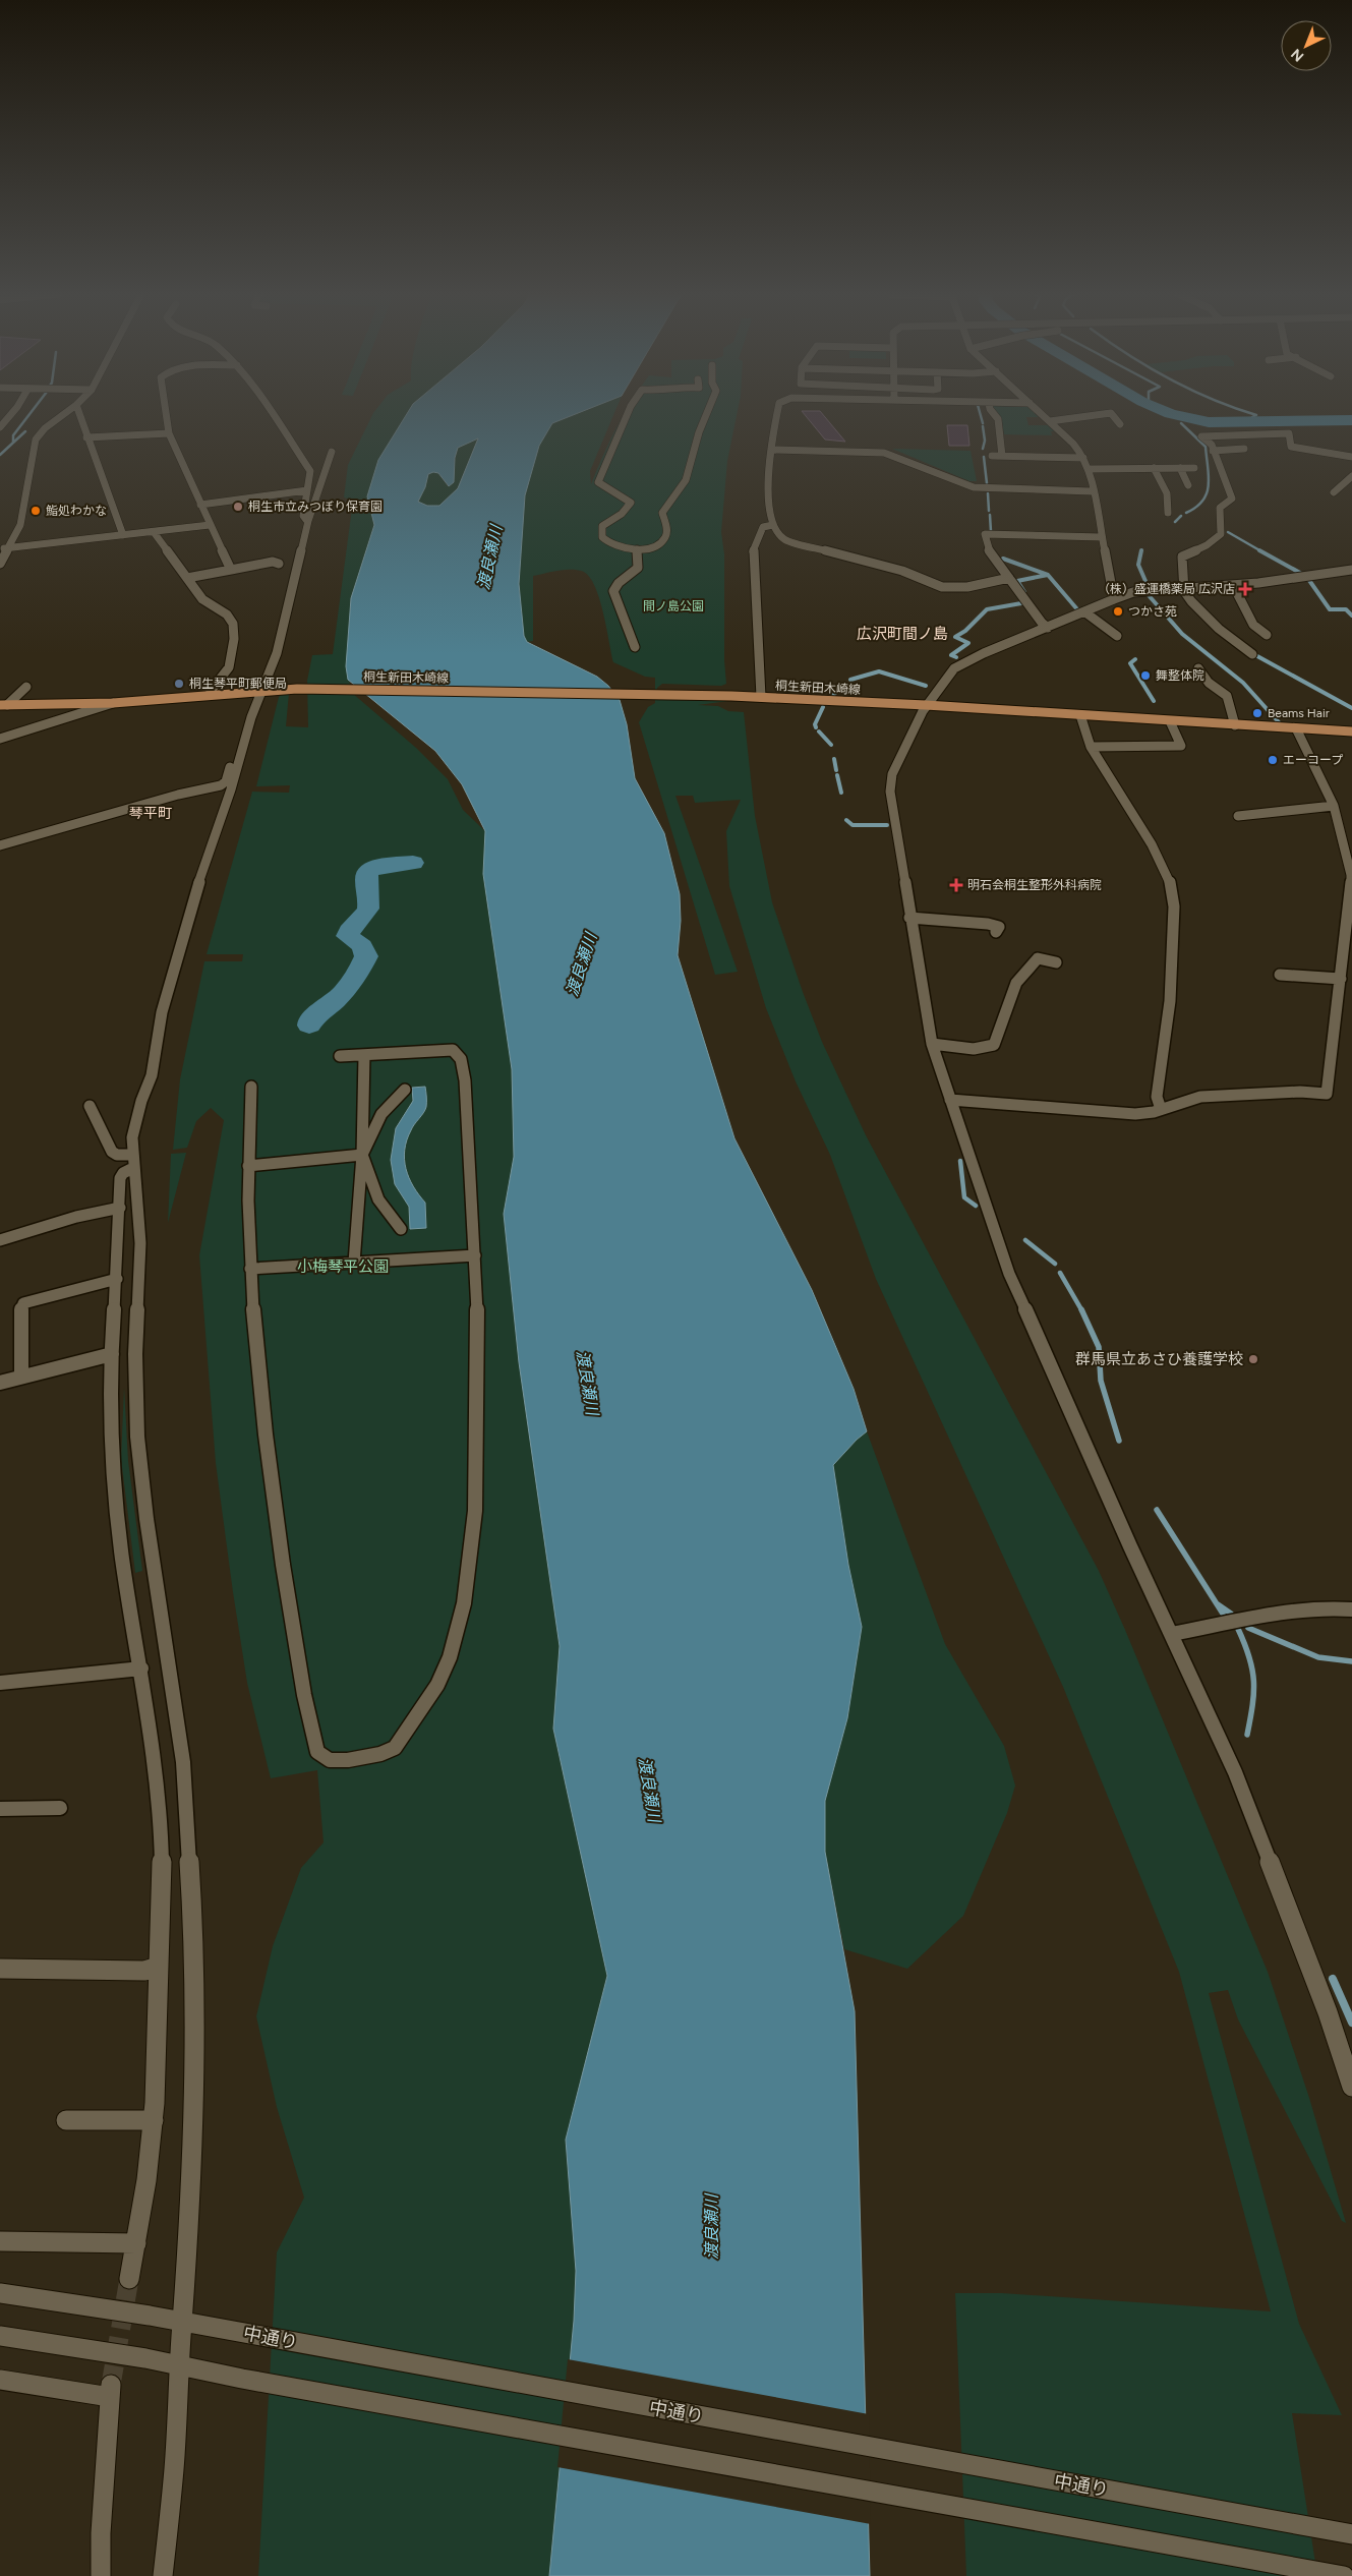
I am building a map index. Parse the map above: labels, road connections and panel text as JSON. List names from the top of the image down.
{
  "streets": {
    "main road": ["桐生新田木崎線"],
    "street": ["中通り"]
  },
  "districts": ["広沢町間ノ島", "琴平町"],
  "water": ["渡良瀬川"],
  "parks": ["間ノ島公園", "小梅琴平公園"],
  "places": {
    "other": [
      "桐生市立みつぼり保育園",
      "鮨処わかな",
      "つかさ苑",
      "舞整体院",
      "桐生琴平町郵便局",
      "Beams Hair",
      "エーコープ",
      "群馬県立あさひ養護学校"
    ],
    "health": ["（株）盛運橋薬局 広沢店", "明石会桐生整形外科病院"]
  },
  "north": "bottom left"
}
